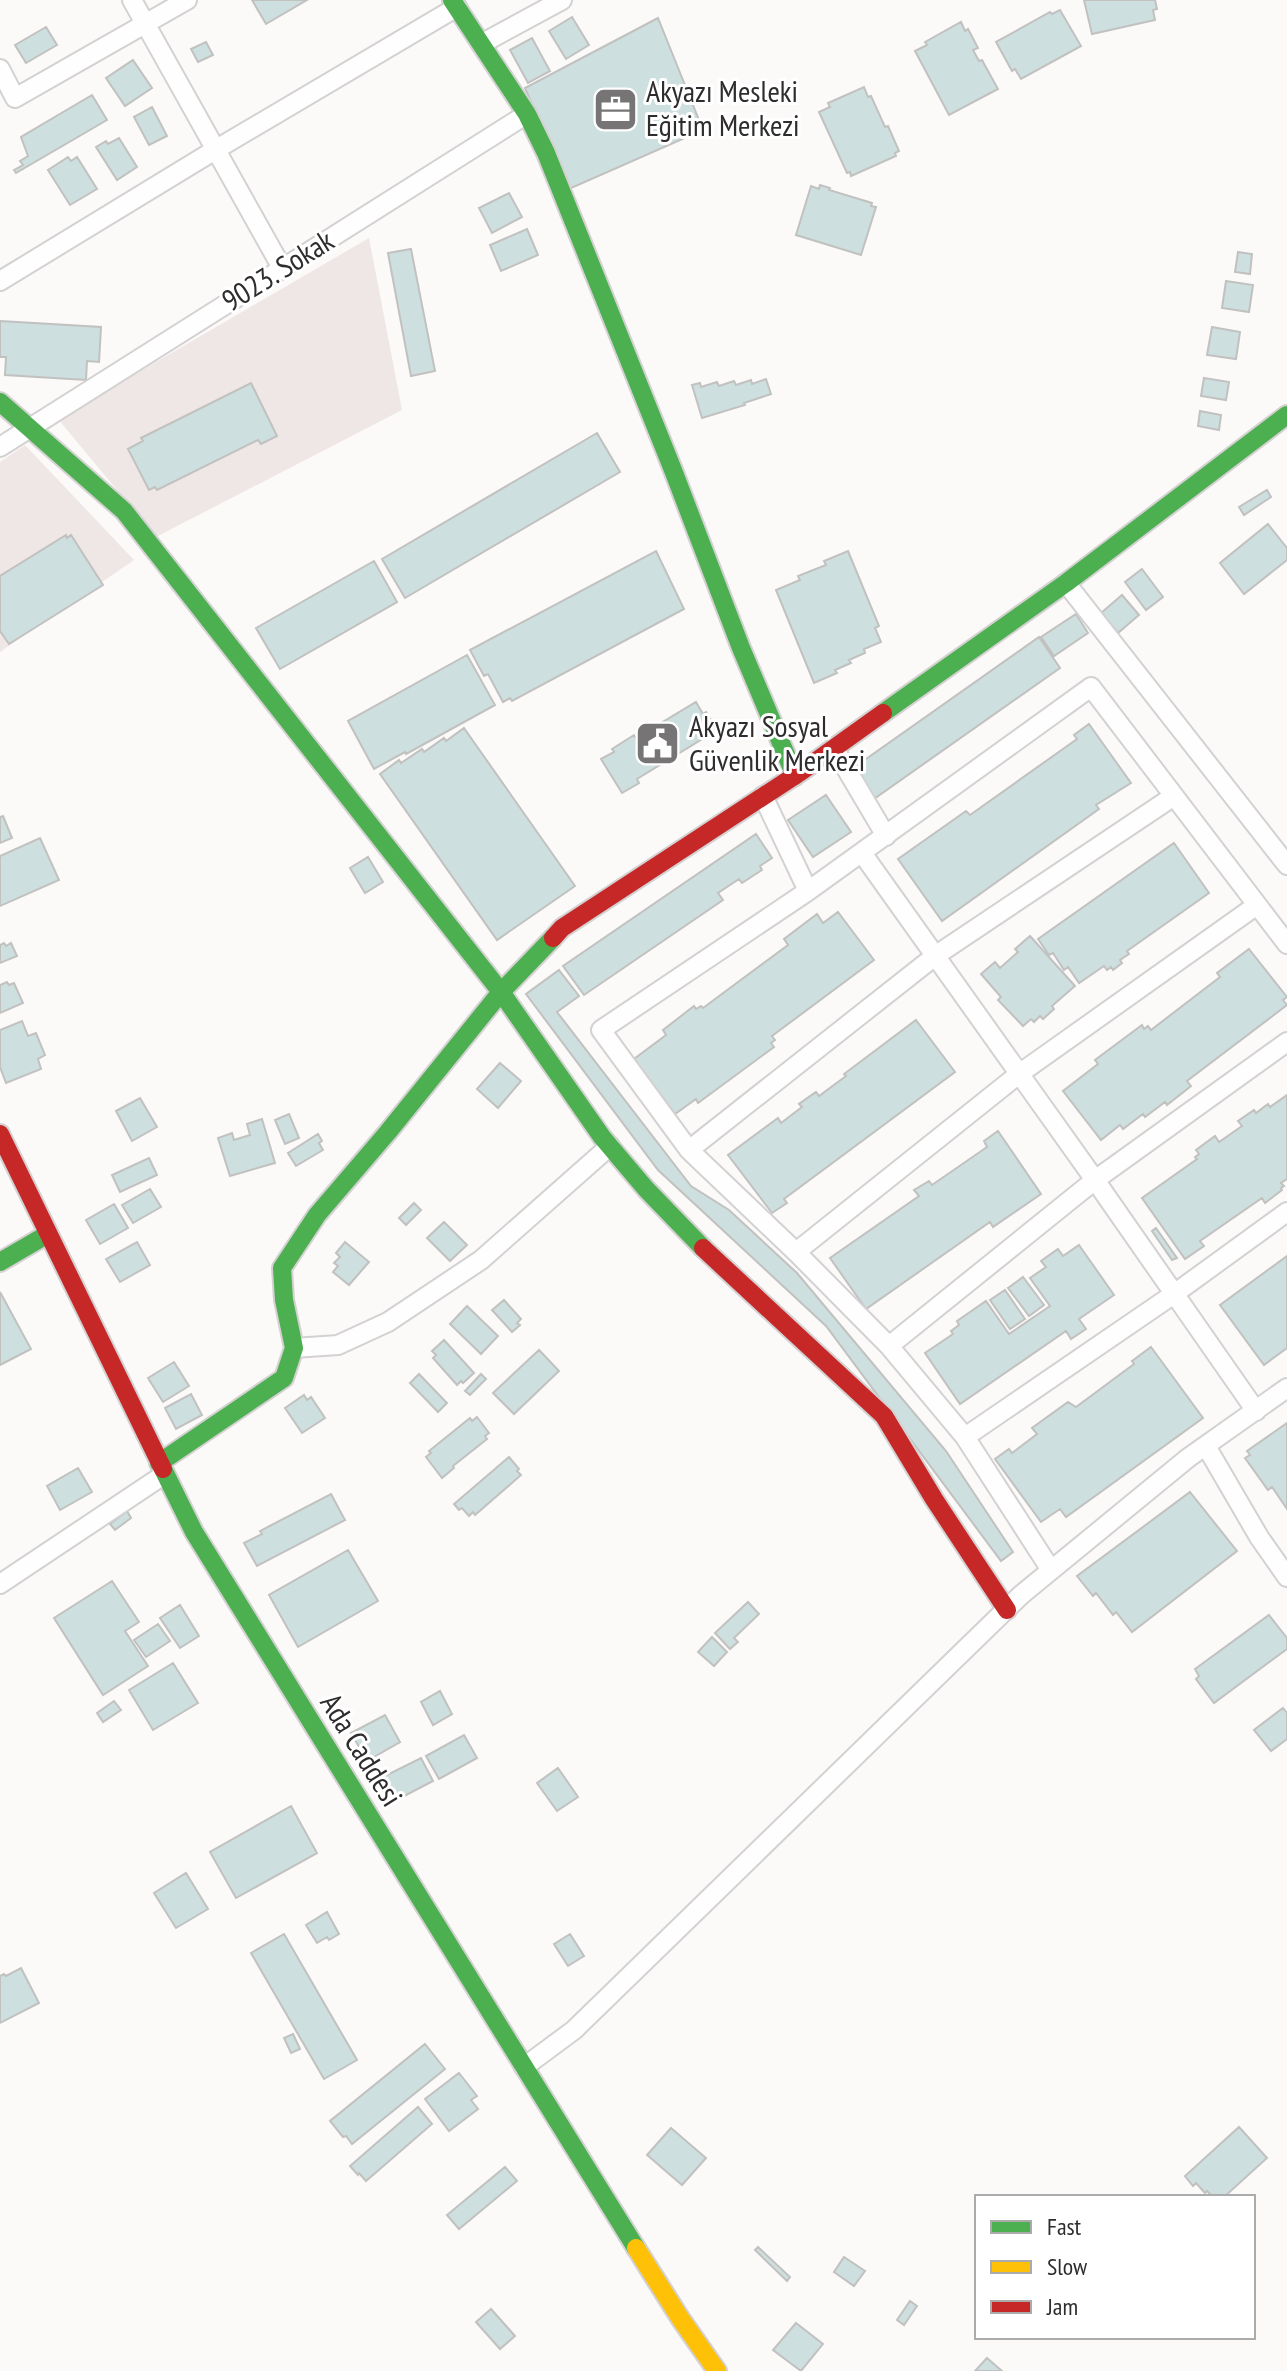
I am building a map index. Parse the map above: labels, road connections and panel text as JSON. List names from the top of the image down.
{
  "streets": {
    "main road": ["Ada Caddesi"],
    "street": ["9023. Sokak"]
  },
  "places": {
    "office": ["Akyazı Mesleki Eğitim Merkezi"],
    "public building": ["Akyazı Sosyal Güvenlik Merkezi"]
  },
  "legend": ["Fast", "Slow", "Jam"]
}
